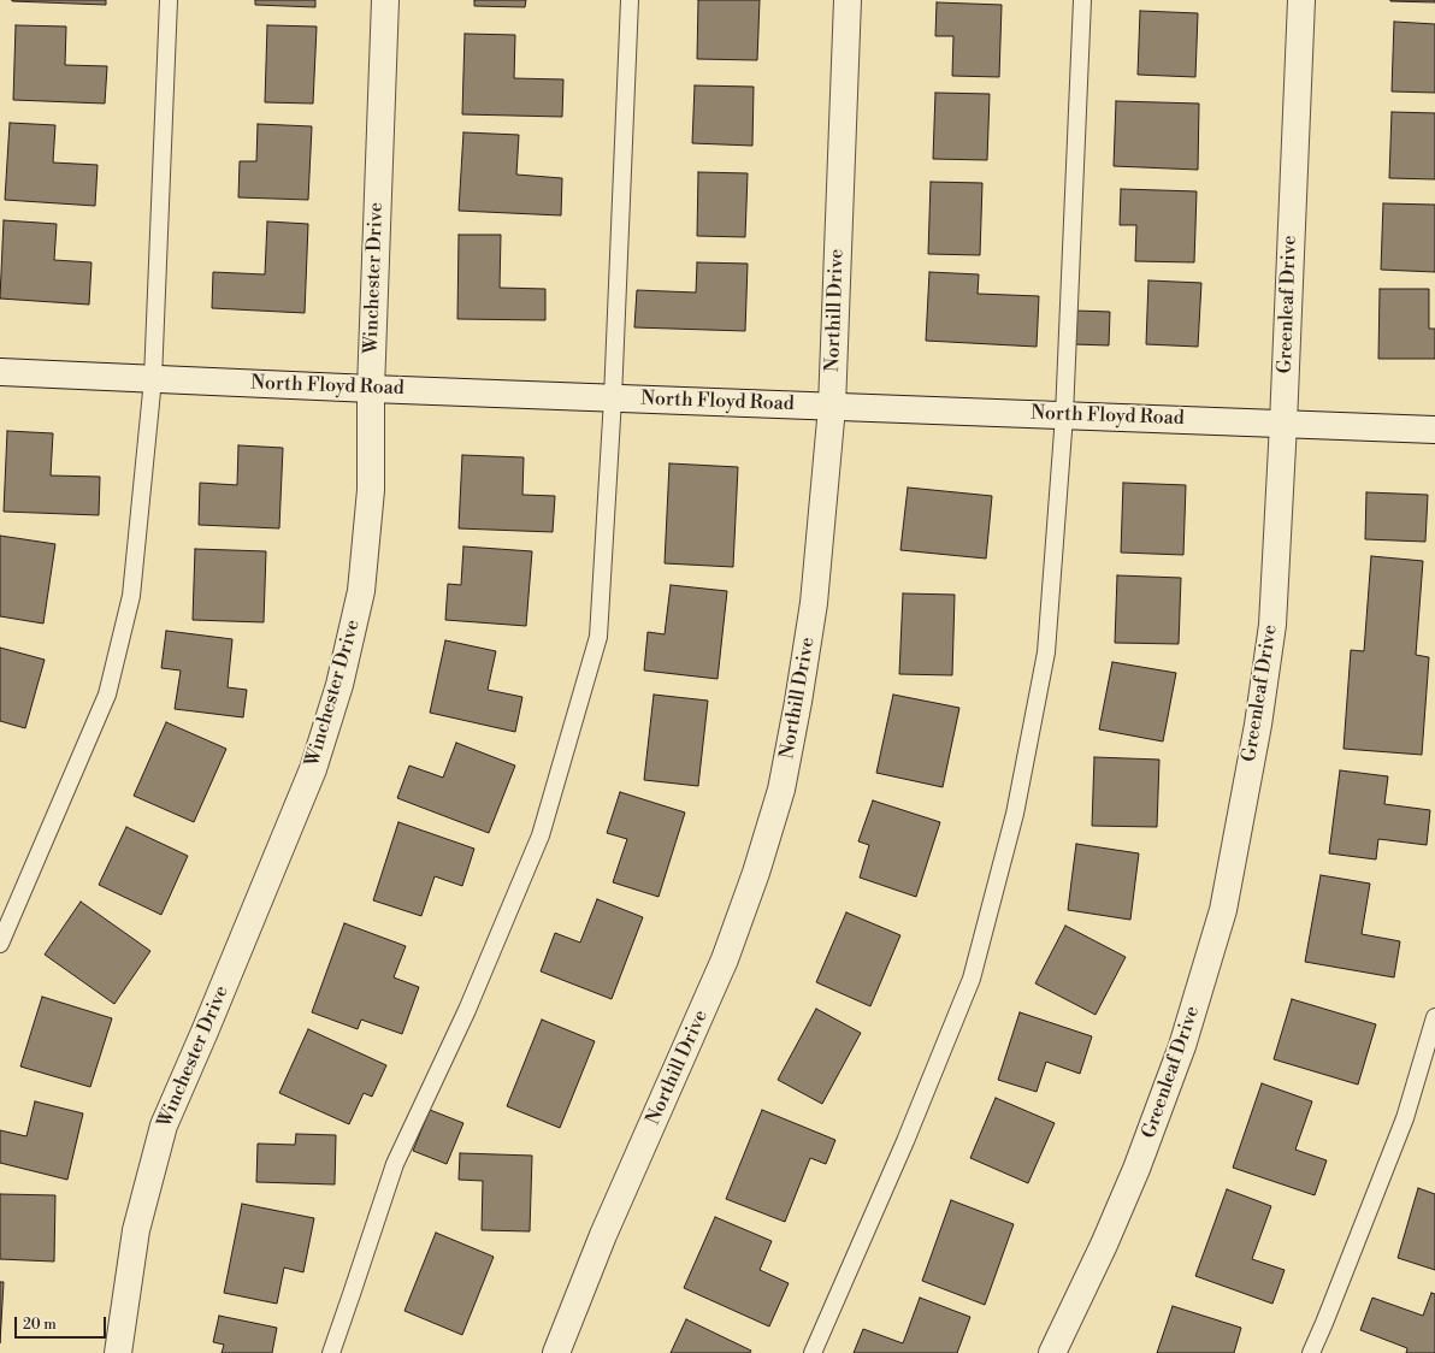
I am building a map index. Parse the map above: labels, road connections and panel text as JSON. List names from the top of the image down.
{
  "streets": {
    "street": [
      "Winchester Drive",
      "Greenleaf Drive",
      "Northill Drive",
      "North Floyd Road"
    ]
  },
  "crossings": [
    ["Winchester Drive", "North Floyd Road"],
    ["Greenleaf Drive", "North Floyd Road"],
    ["Northill Drive", "North Floyd Road"]
  ],
  "scale_bar": "20 m"
}
